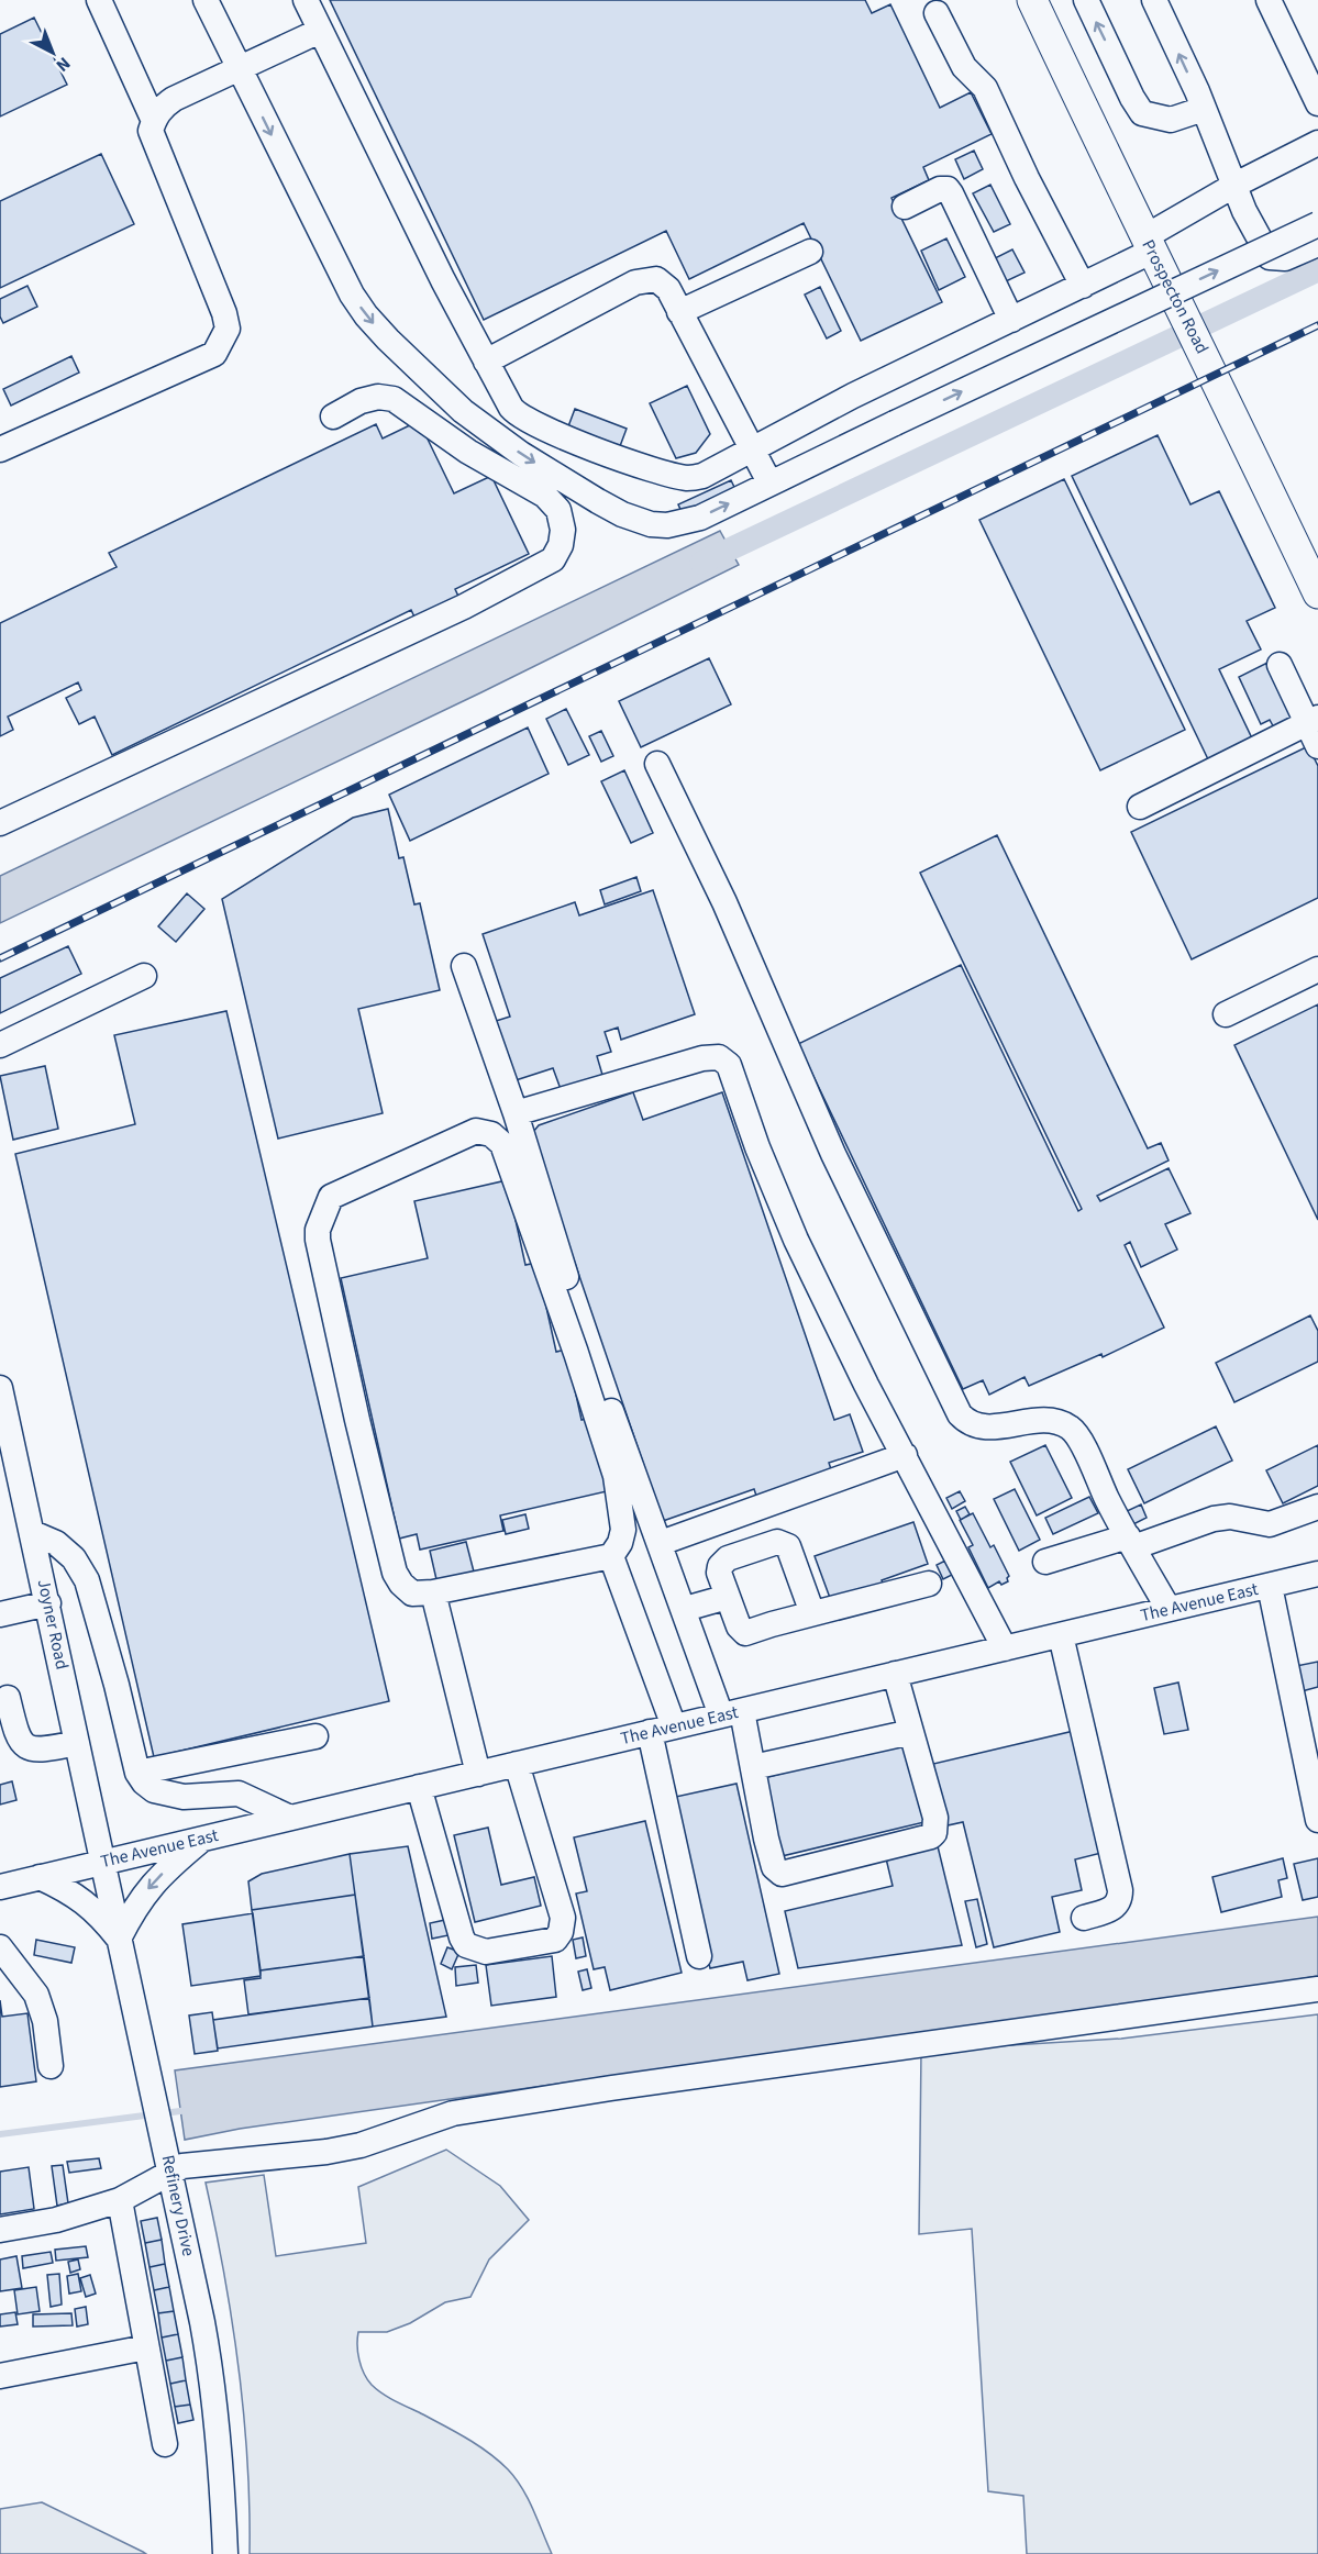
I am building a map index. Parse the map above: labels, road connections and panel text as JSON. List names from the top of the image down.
{
  "streets": {
    "main road": ["Prospecton Road"],
    "street": ["The Avenue East", "Joyner Road", "Refinery Drive"]
  },
  "crossings": [
    ["The Avenue East", "Joyner Road"],
    ["The Avenue East", "Refinery Drive"],
    ["Joyner Road", "Refinery Drive"]
  ],
  "north": "bottom right"
}
